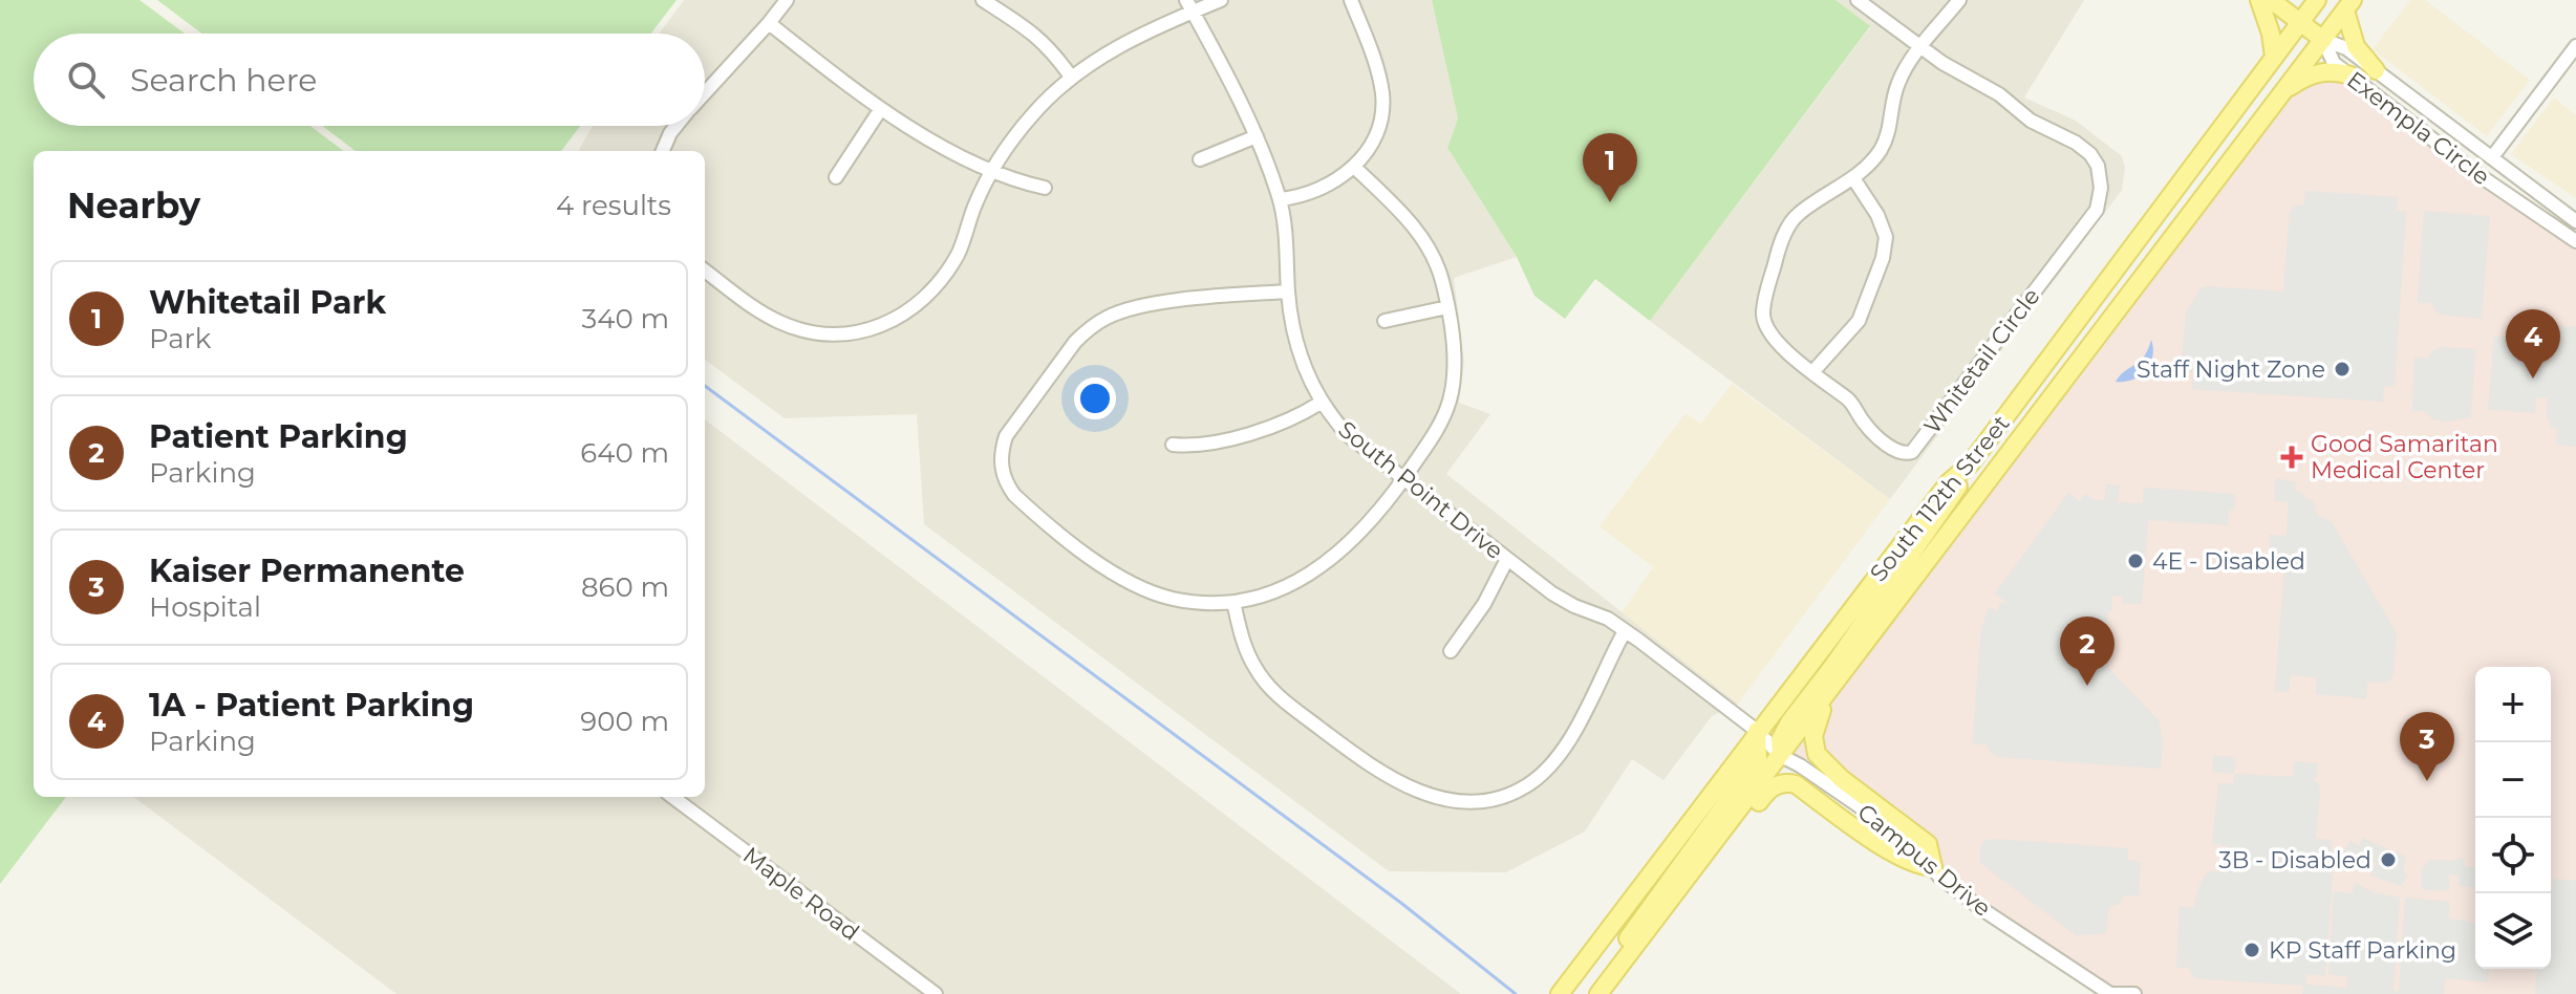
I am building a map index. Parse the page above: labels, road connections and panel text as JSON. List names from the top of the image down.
{
  "streets": {
    "main road": ["South 112th Street"],
    "street": [
      "Exempla Circle",
      "Whitetail Circle",
      "South Point Drive",
      "Campus Drive",
      "Maple Road"
    ]
  },
  "crossings": [
    ["Exempla Circle", "South 112th Street"],
    ["South Point Drive", "South 112th Street"],
    ["South Point Drive", "Campus Drive"],
    ["South 112th Street", "Campus Drive"]
  ],
  "places": {
    "other": [
      "Staff Night Zone",
      "4E - Disabled",
      "3B - Disabled",
      "KP Staff Parking"
    ],
    "health": ["Good Samaritan Medical Center"]
  },
  "page": {
    "search": "Search here",
    "pins": [
      "1",
      "4",
      "2",
      "3"
    ],
    "heading": ["Nearby", "4 results"],
    "list": [
      {
        "mark": "1",
        "name": "Whitetail Park",
        "note": "Park",
        "value": "340 m"
      },
      {
        "mark": "2",
        "name": "Patient Parking",
        "note": "Parking",
        "value": "640 m"
      },
      {
        "mark": "3",
        "name": "Kaiser Permanente",
        "note": "Hospital",
        "value": "860 m"
      },
      {
        "mark": "4",
        "name": "1A - Patient Parking",
        "note": "Parking",
        "value": "900 m"
      }
    ],
    "map_buttons": ["+", "−"]
  }
}
